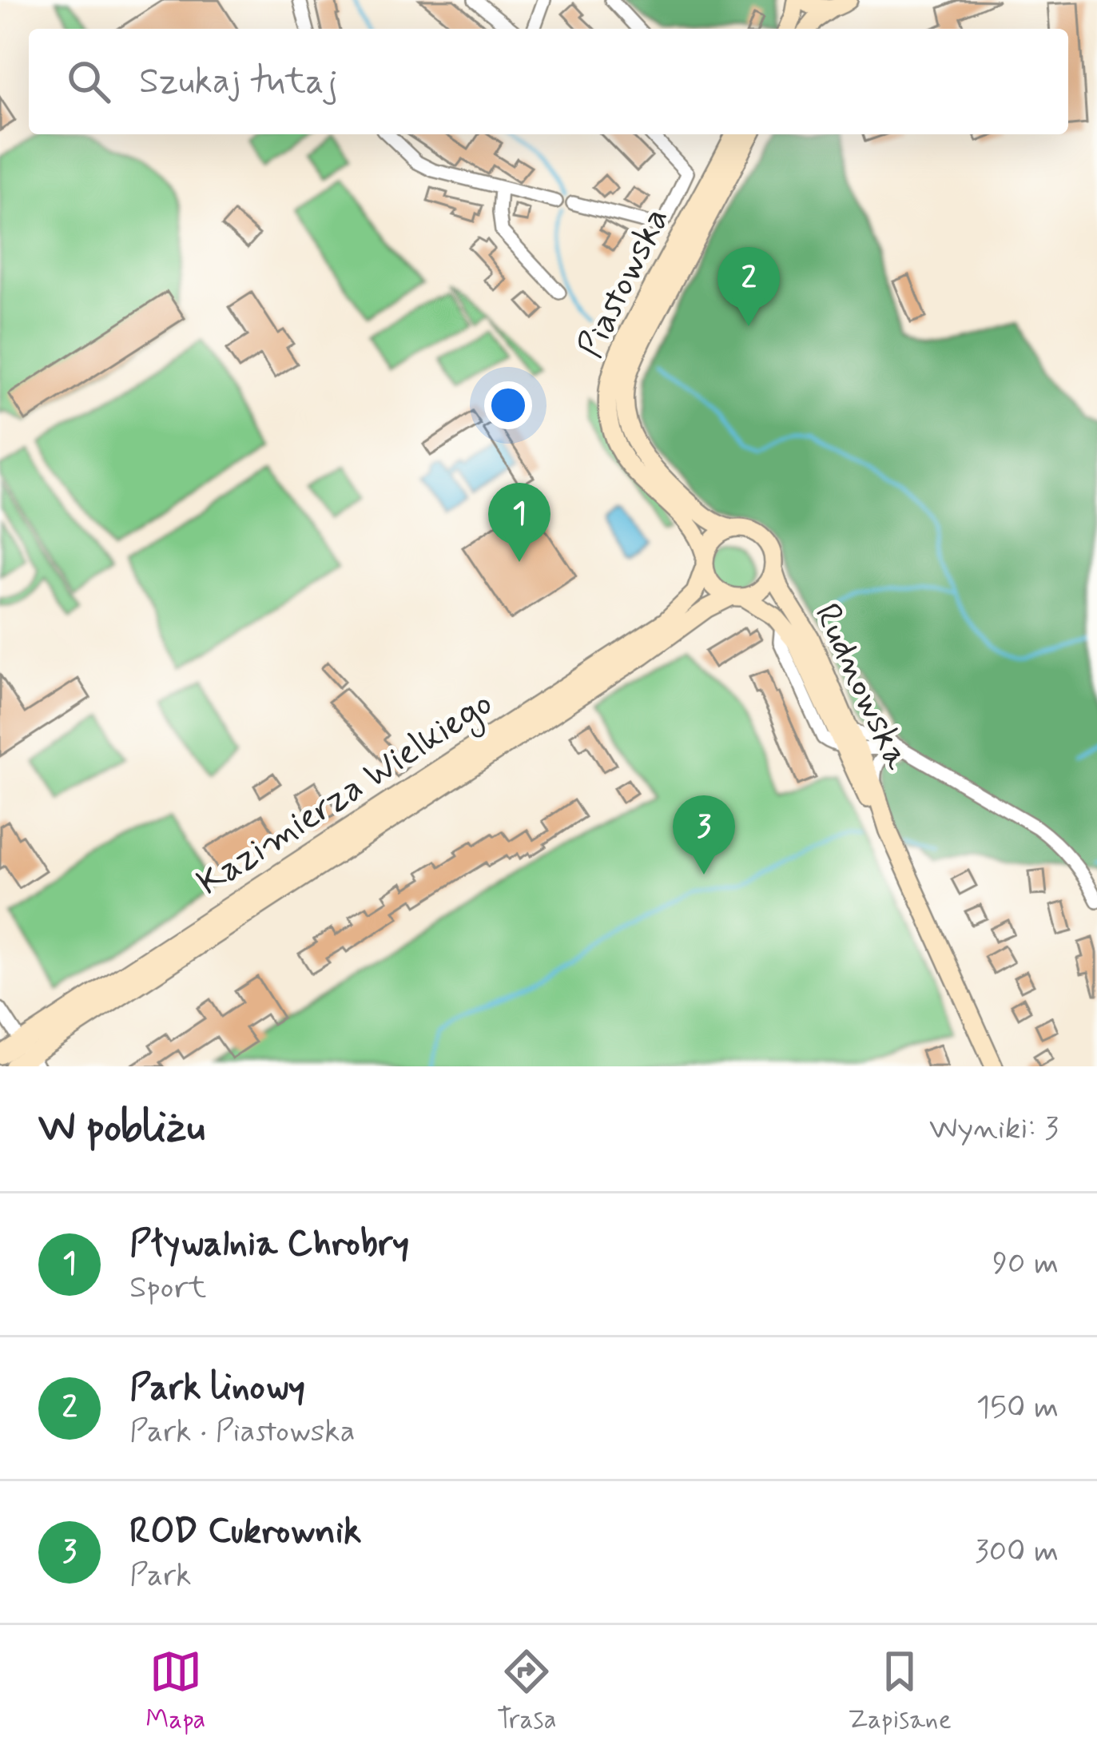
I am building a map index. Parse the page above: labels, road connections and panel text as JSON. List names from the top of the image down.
{
  "streets": {
    "main road": ["Piastowska", "Rudnowska", "Kazimierza Wielkiego"]
  },
  "crossings": [
    ["Piastowska", "Rudnowska"],
    ["Piastowska", "Kazimierza Wielkiego"],
    ["Rudnowska", "Kazimierza Wielkiego"]
  ],
  "page": {
    "search": "Szukaj tutaj",
    "pins": ["2", "1", "3"],
    "heading": ["W pobliżu", "Wyniki: 3"],
    "list": [
      {
        "mark": "1",
        "name": "Pływalnia Chrobry",
        "note": "Sport",
        "value": "90 m"
      },
      {
        "mark": "2",
        "name": "Park linowy",
        "note": "Park · Piastowska",
        "value": "150 m"
      },
      {
        "mark": "3",
        "name": "ROD Cukrownik",
        "note": "Park",
        "value": "300 m"
      }
    ],
    "nav": ["Mapa", "Trasa", "Zapisane"]
  }
}
